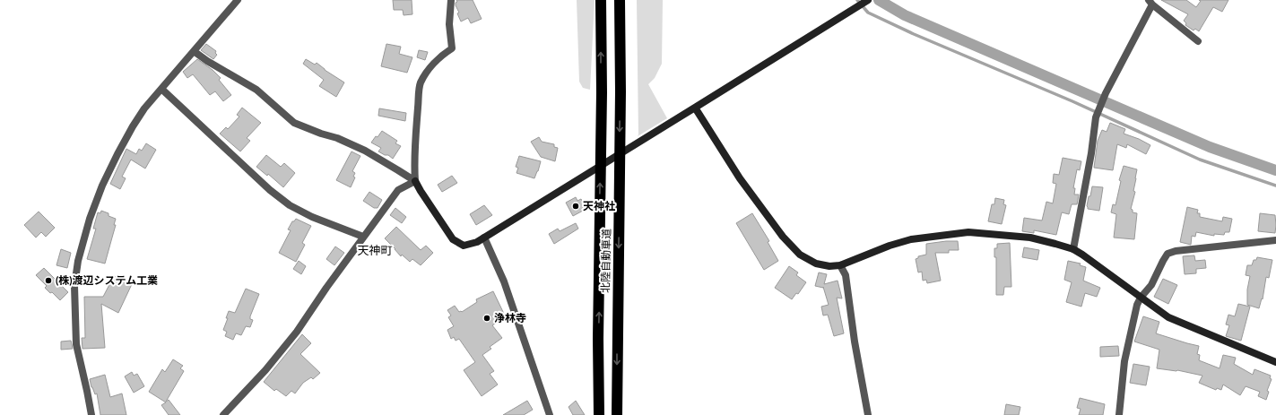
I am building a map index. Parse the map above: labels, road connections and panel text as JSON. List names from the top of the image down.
{
  "streets": {
    "highway": ["北陸自動車道"]
  },
  "districts": ["天神町"],
  "places": ["天神社", "(株)渡辺システム工業", "浄林寺"]
}
